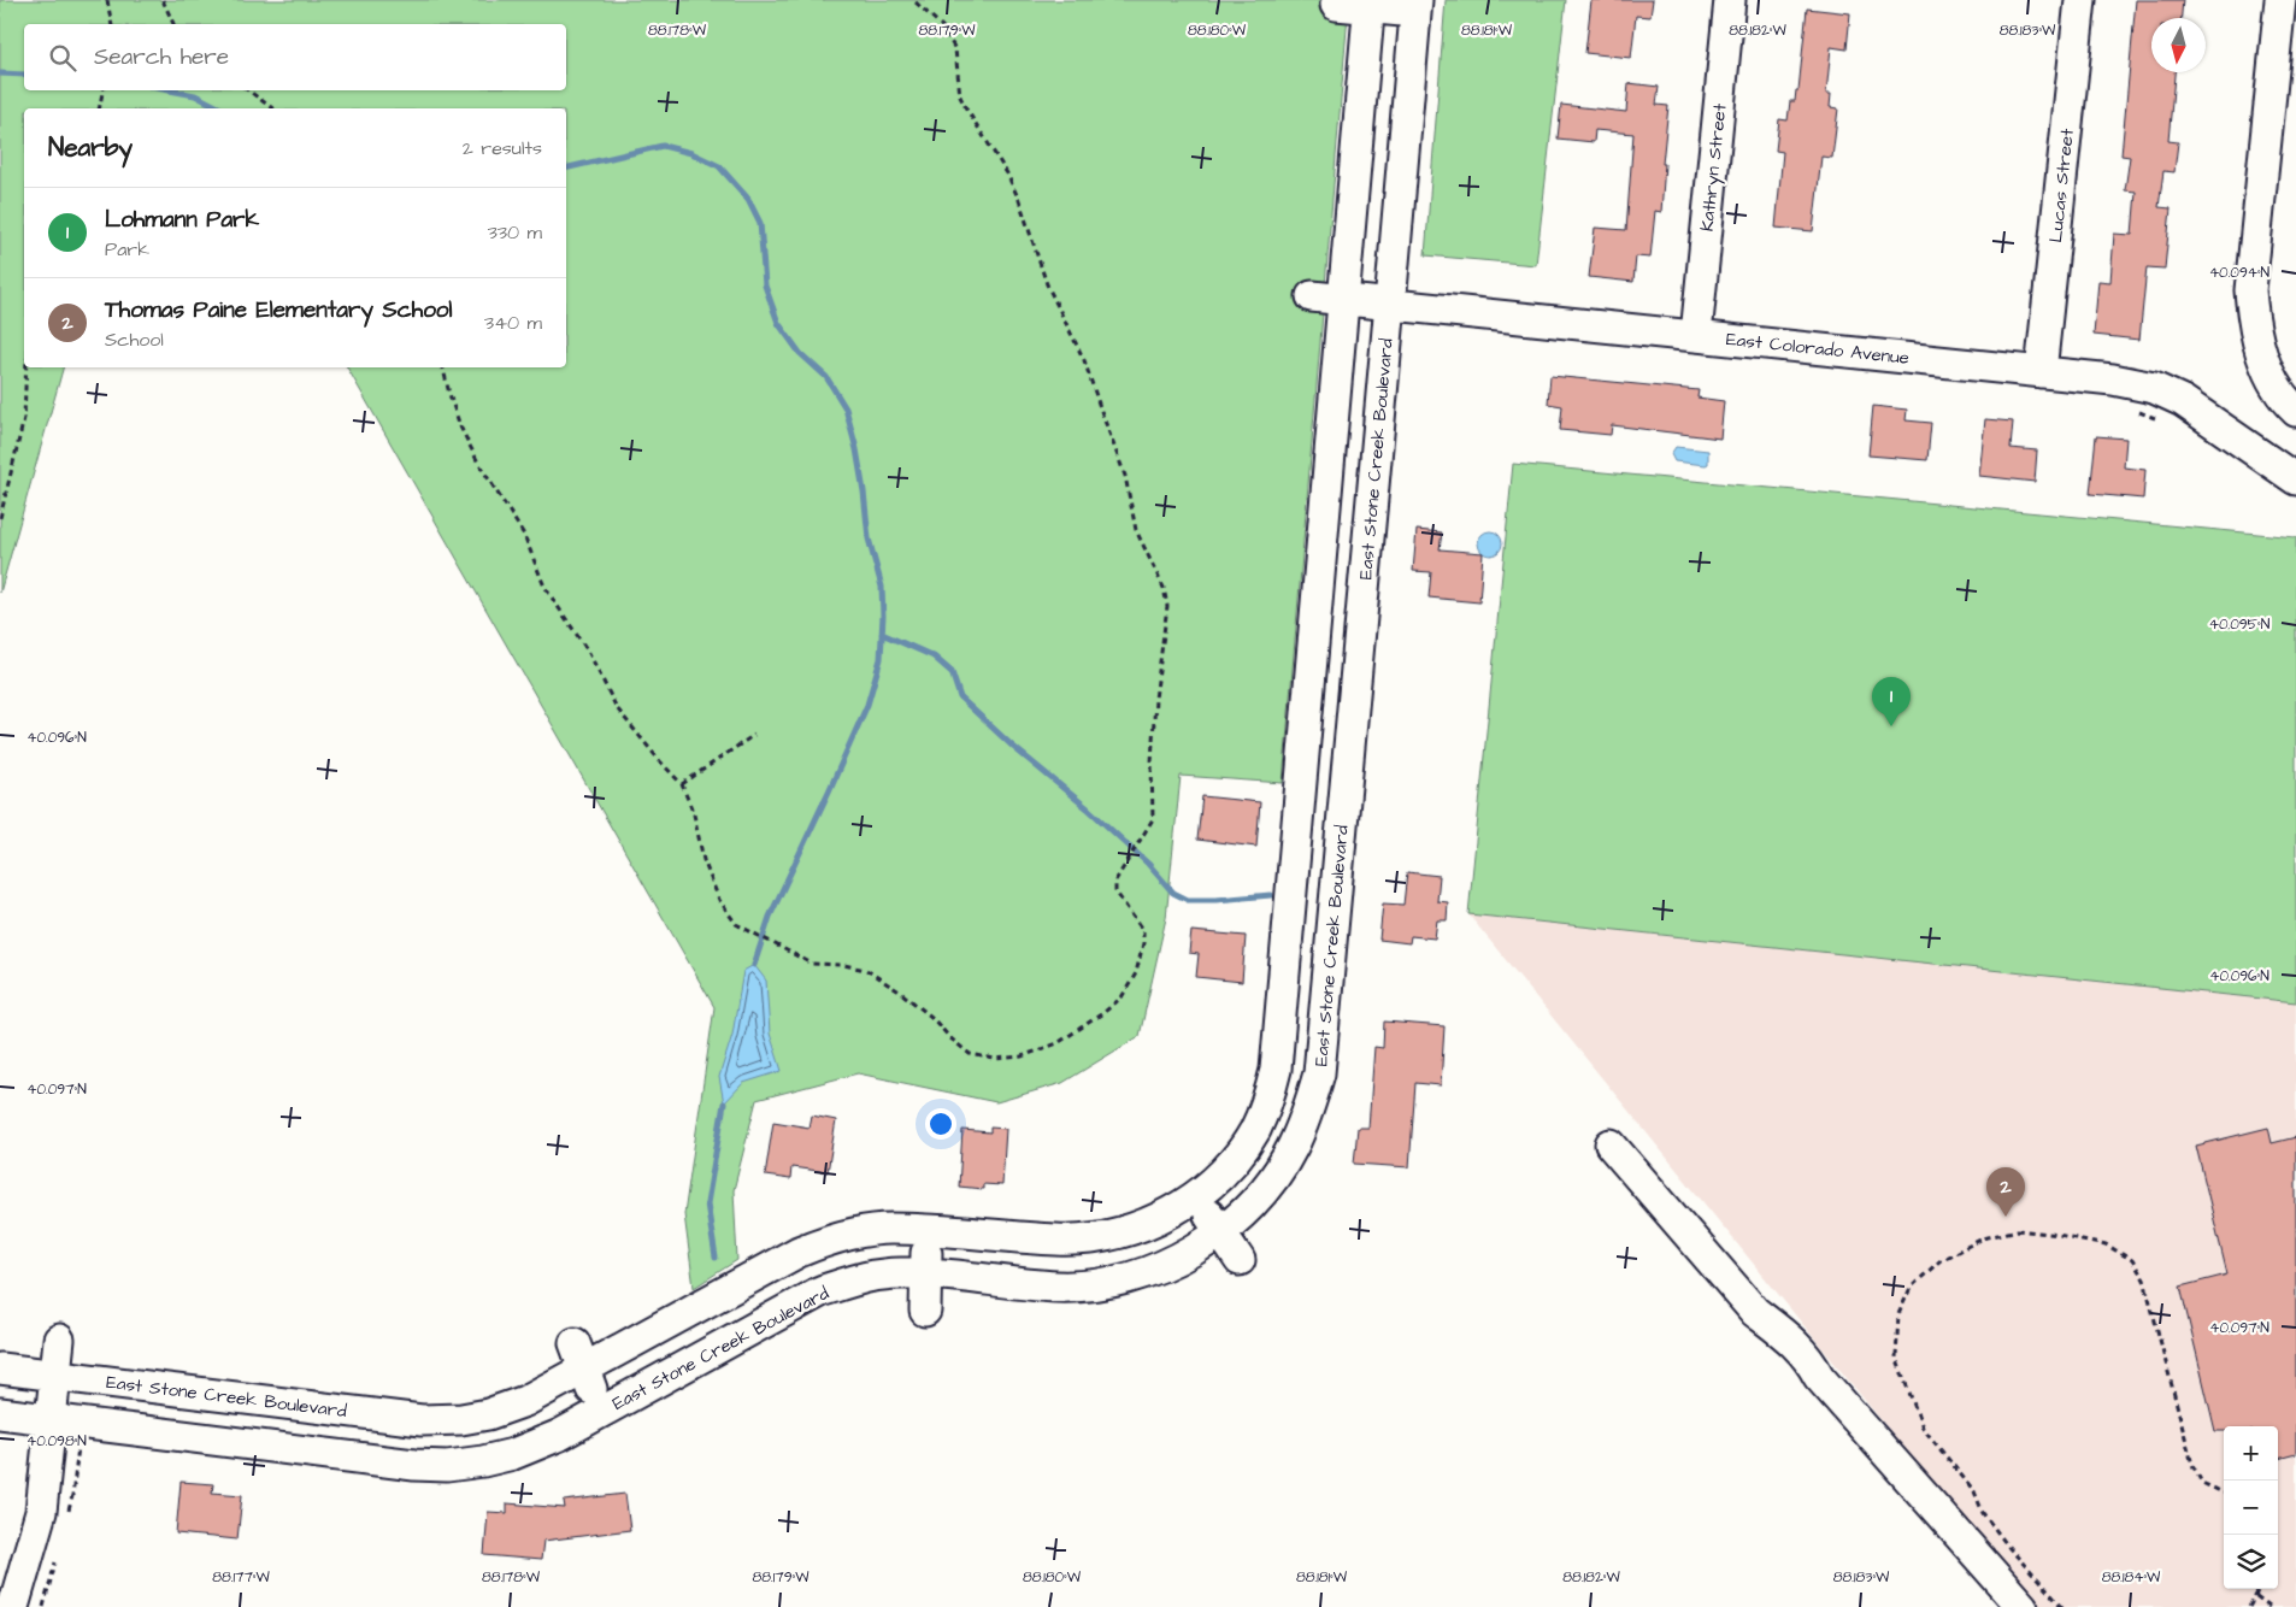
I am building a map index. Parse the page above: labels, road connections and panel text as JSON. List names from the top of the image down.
{
  "streets": {
    "street": [
      "Kathryn Street",
      "Lucas Street",
      "East Colorado Avenue",
      "East Stone Creek Boulevard"
    ]
  },
  "crossings": [
    ["Kathryn Street", "East Colorado Avenue"],
    ["Lucas Street", "East Colorado Avenue"],
    ["East Colorado Avenue", "East Stone Creek Boulevard"]
  ],
  "north": "bottom",
  "page": {
    "search": "Search here",
    "heading": ["Nearby", "2 results"],
    "list": [
      {
        "mark": "1",
        "name": "Lohmann Park",
        "note": "Park",
        "value": "330 m"
      },
      {
        "mark": "2",
        "name": "Thomas Paine Elementary School",
        "note": "School",
        "value": "340 m"
      }
    ],
    "pins": ["1", "2"],
    "map_buttons": ["+", "−"]
  },
  "coordinates": [
    "88.178°W",
    "88.179°W",
    "88.180°W",
    "88.181°W",
    "88.182°W",
    "88.183°W",
    "40.094°N",
    "40.095°N",
    "40.096°N",
    "40.097°N",
    "40.098°N",
    "88.177°W",
    "88.184°W"
  ]
}
